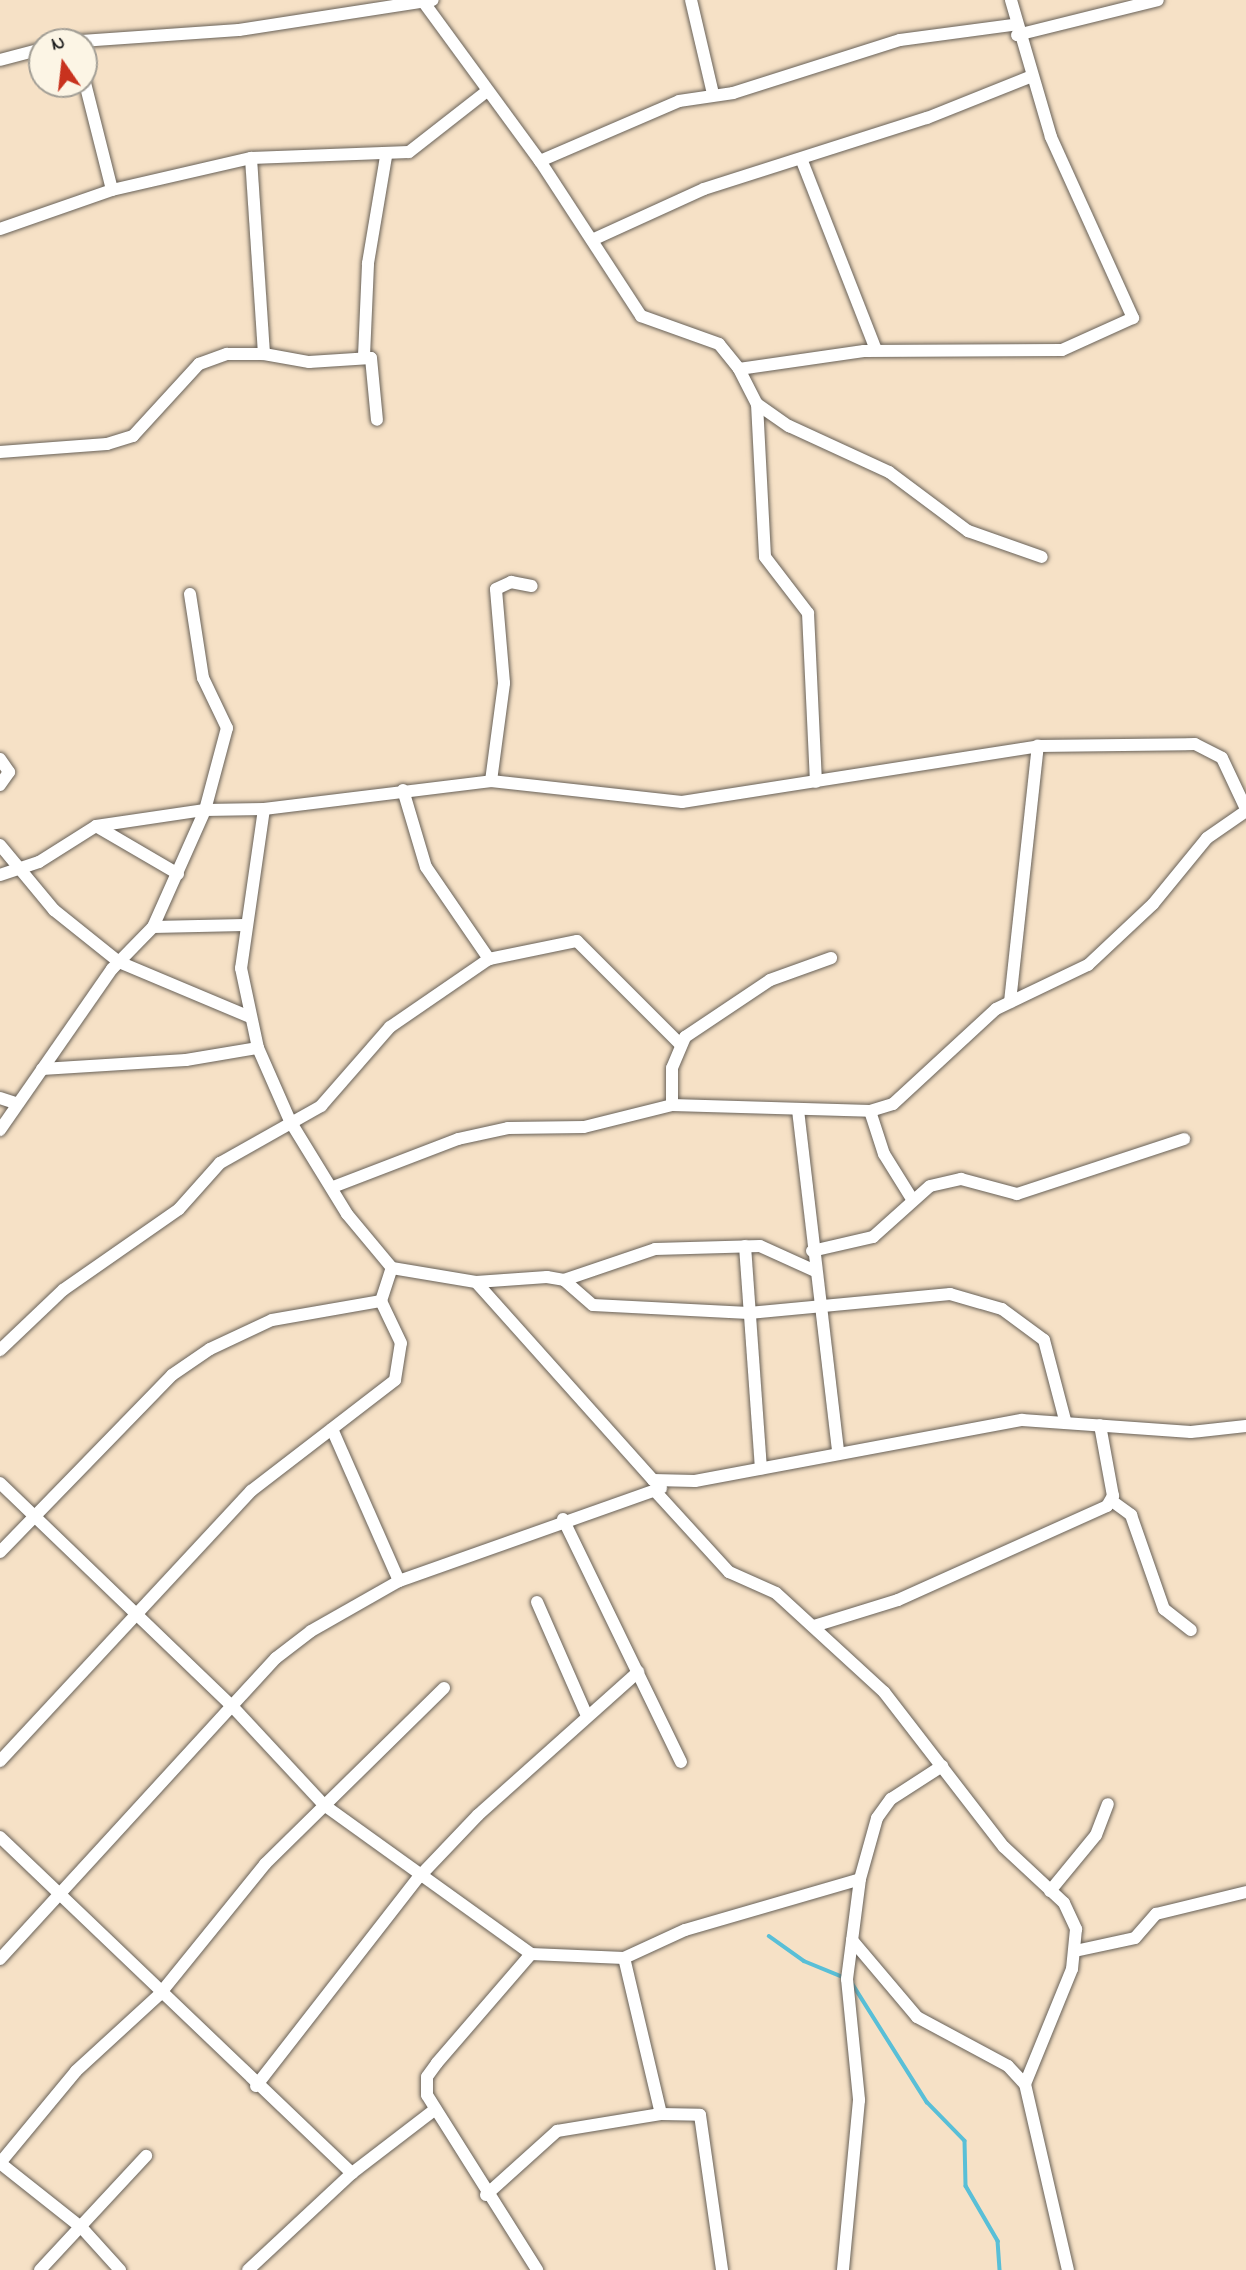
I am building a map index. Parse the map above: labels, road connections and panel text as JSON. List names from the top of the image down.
{
  "north": "top"
}
